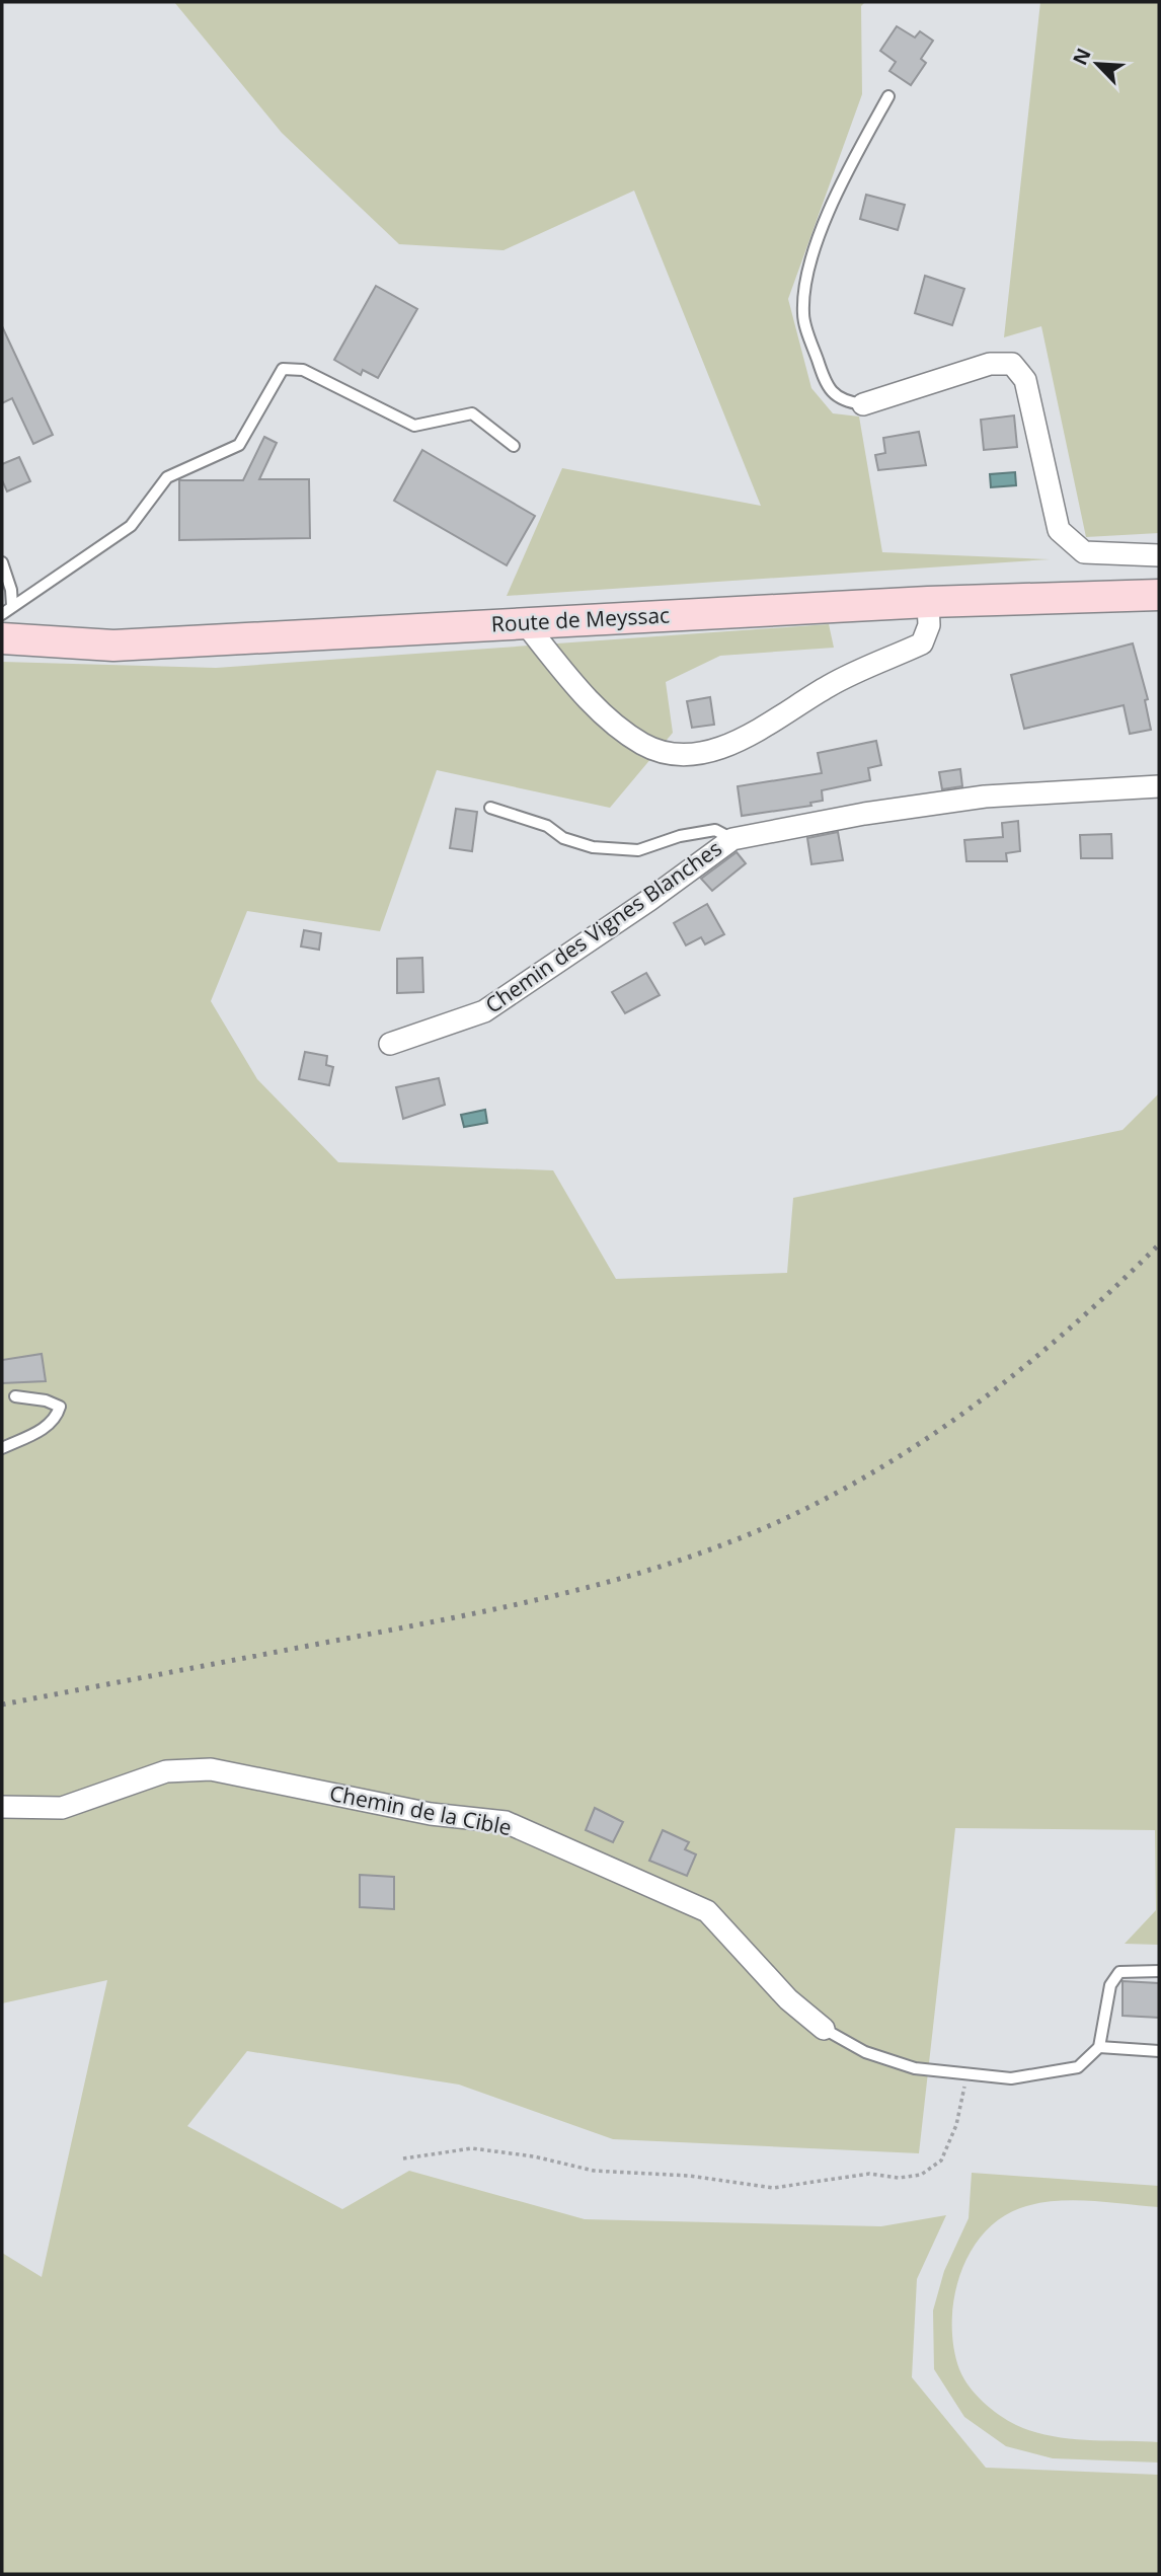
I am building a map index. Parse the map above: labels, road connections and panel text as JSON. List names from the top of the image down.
{
  "streets": {
    "main road": ["Route de Meyssac"],
    "street": ["Chemin des Vignes Blanches", "Chemin de la Cible"]
  },
  "north": "top left"
}
